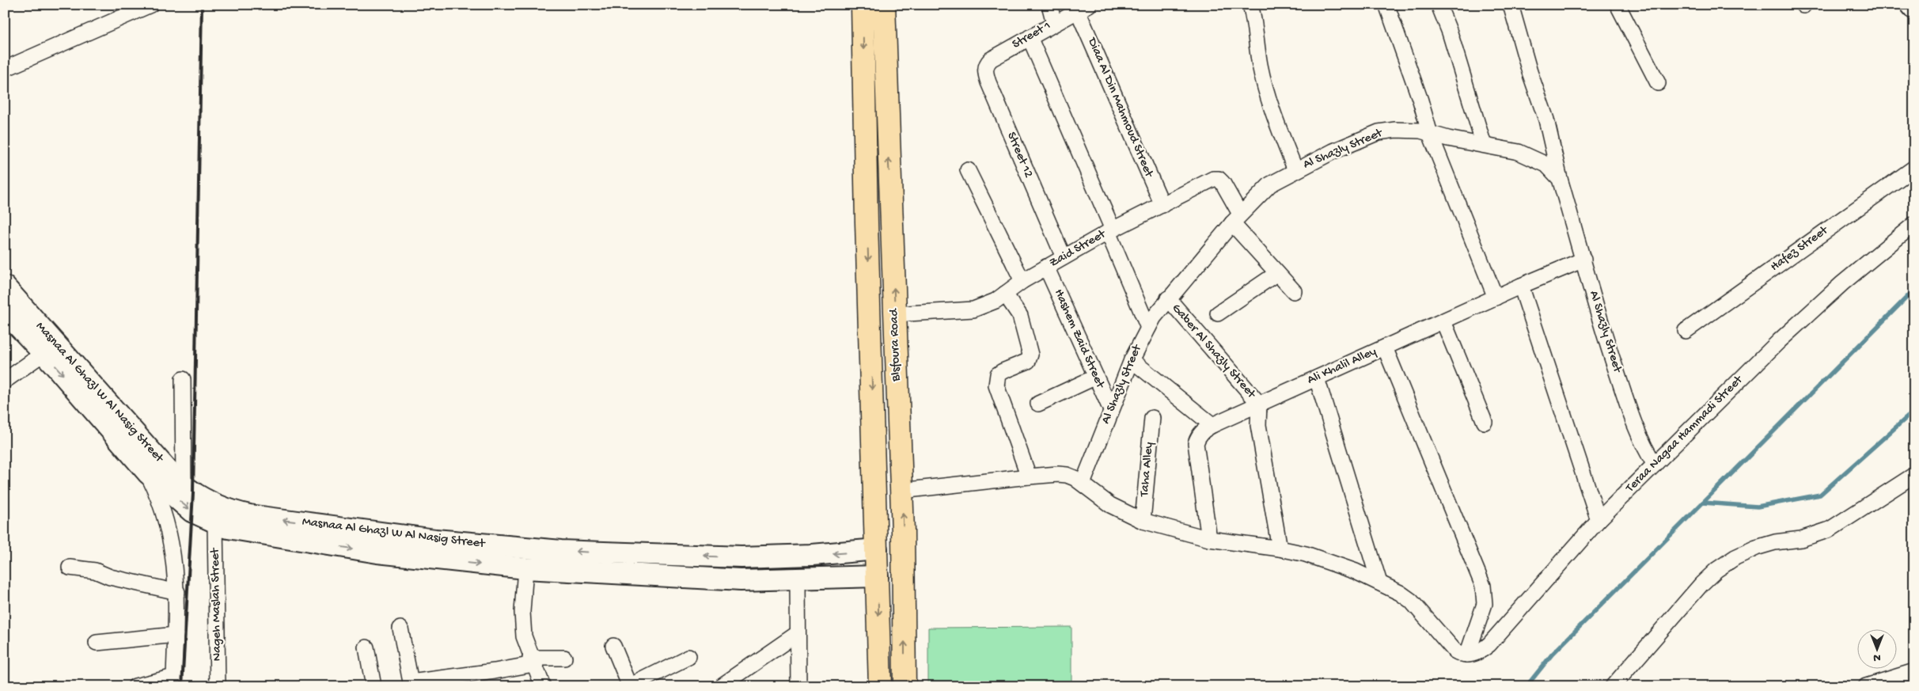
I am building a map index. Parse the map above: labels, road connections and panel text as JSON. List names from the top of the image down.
{
  "streets": {
    "main road": ["Blsfoura Road", "Masnaa Al Ghazl W Al Nasig Street"],
    "street": [
      "Street 1",
      "Diaa Al Din Mahmoud Street",
      "Al Shazly Street",
      "Street 12",
      "Zaid Street",
      "Hafez Street",
      "Hashem Zaid Street",
      "Gaber Al Shazly Street",
      "Ali Khalil Alley",
      "Teraa Nagaa Hammadi Street",
      "Taha Alley",
      "Nageh Maslah Street"
    ]
  },
  "crossings": [
    ["Street 1", "Diaa Al Din Mahmoud Street"],
    ["Street 1", "Street 12"],
    ["Diaa Al Din Mahmoud Street", "Zaid Street"],
    ["Al Shazly Street", "Zaid Street"],
    ["Al Shazly Street", "Hashem Zaid Street"],
    ["Al Shazly Street", "Gaber Al Shazly Street"],
    ["Al Shazly Street", "Ali Khalil Alley"],
    ["Al Shazly Street", "Teraa Nagaa Hammadi Street"],
    ["Street 12", "Zaid Street"],
    ["Zaid Street", "Hashem Zaid Street"],
    ["Zaid Street", "Blsfoura Road"],
    ["Blsfoura Road", "Masnaa Al Ghazl W Al Nasig Street"],
    ["Gaber Al Shazly Street", "Ali Khalil Alley"],
    ["Masnaa Al Ghazl W Al Nasig Street", "Nageh Maslah Street"]
  ],
  "north": "bottom"
}
